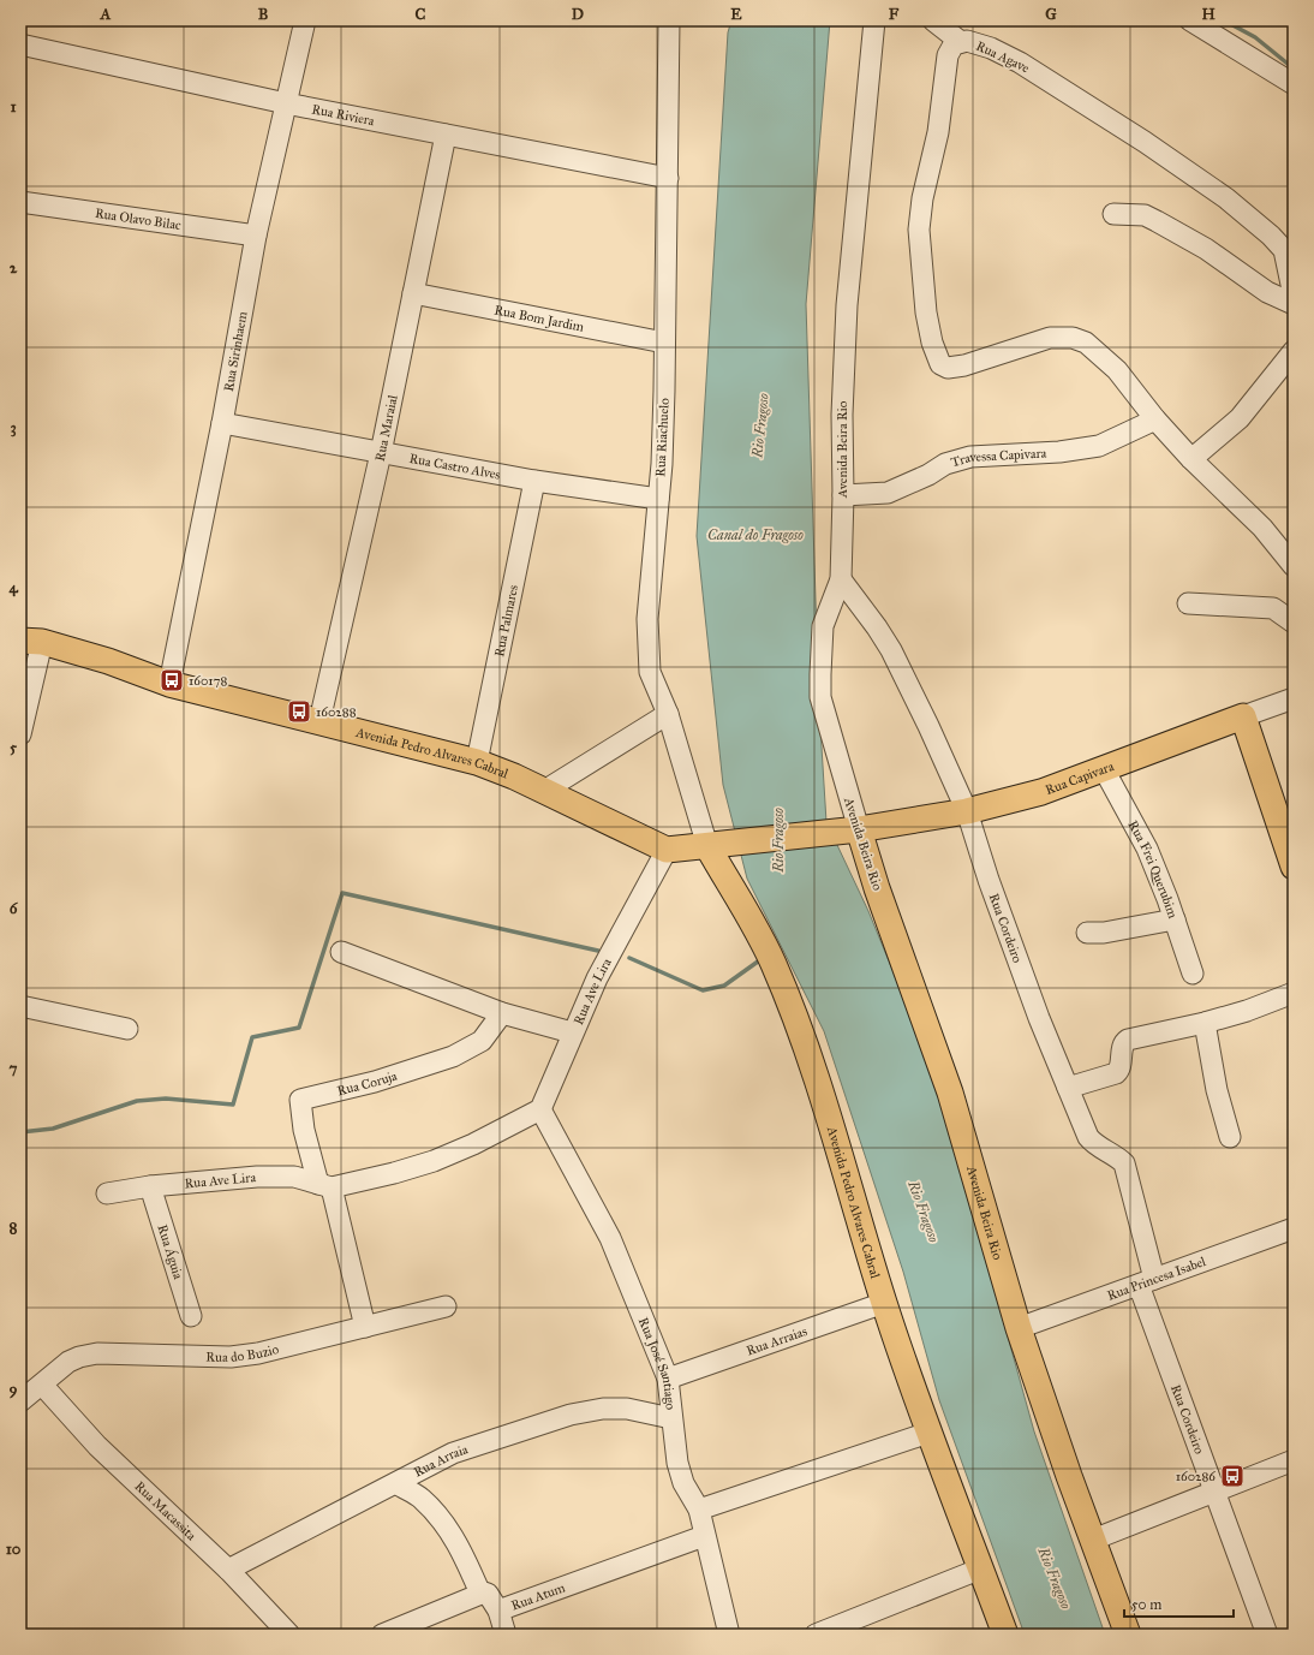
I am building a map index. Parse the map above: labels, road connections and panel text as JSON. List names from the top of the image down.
{
  "streets": {
    "main road": ["Avenida Beira Rio", "Avenida Pedro Alvares Cabral", "Rua Capivara"],
    "street": [
      "Rua Agave",
      "Rua Riviera",
      "Rua Olavo Bilac",
      "Rua Bom Jardim",
      "Rua Sirinhaem",
      "Rua Maraial",
      "Rua Riachuelo",
      "Travessa Capivara",
      "Rua Castro Alves",
      "Rua Palmares",
      "Rua Frei Querubim",
      "Rua Cordeiro",
      "Rua Ave Lira",
      "Rua Coruja",
      "Rua Águia",
      "Rua Princesa Isabel",
      "Rua Arraias",
      "Rua do Buzio",
      "Rua José Santiago",
      "Rua Arraia",
      "Rua Macassita",
      "Rua Atum"
    ]
  },
  "crossings": [
    ["Rua Agave", "Travessa Capivara"],
    ["Rua Riviera", "Rua Sirinhaem"],
    ["Rua Riviera", "Rua Maraial"],
    ["Rua Riviera", "Rua Riachuelo"],
    ["Rua Olavo Bilac", "Rua Sirinhaem"],
    ["Rua Bom Jardim", "Rua Maraial"],
    ["Rua Bom Jardim", "Rua Riachuelo"],
    ["Rua Sirinhaem", "Rua Castro Alves"],
    ["Rua Sirinhaem", "Avenida Pedro Alvares Cabral"],
    ["Rua Maraial", "Rua Castro Alves"],
    ["Rua Maraial", "Avenida Pedro Alvares Cabral"],
    ["Rua Riachuelo", "Rua Castro Alves"],
    ["Rua Riachuelo", "Avenida Pedro Alvares Cabral"],
    ["Avenida Beira Rio", "Travessa Capivara"],
    ["Avenida Beira Rio", "Rua Capivara"],
    ["Avenida Beira Rio", "Rua Cordeiro"],
    ["Avenida Beira Rio", "Rua Princesa Isabel"],
    ["Rua Castro Alves", "Rua Palmares"],
    ["Rua Palmares", "Avenida Pedro Alvares Cabral"],
    ["Avenida Pedro Alvares Cabral", "Rua Ave Lira"],
    ["Avenida Pedro Alvares Cabral", "Rua Arraias"],
    ["Rua Capivara", "Rua Frei Querubim"],
    ["Rua Capivara", "Rua Cordeiro"],
    ["Rua Cordeiro", "Rua Princesa Isabel"],
    ["Rua Ave Lira", "Rua Coruja"],
    ["Rua Ave Lira", "Rua Águia"],
    ["Rua Ave Lira", "Rua José Santiago"],
    ["Rua Arraias", "Rua José Santiago"],
    ["Rua do Buzio", "Rua Macassita"],
    ["Rua José Santiago", "Rua Arraia"],
    ["Rua José Santiago", "Rua Atum"],
    ["Rua Arraia", "Rua Macassita"]
  ],
  "water": ["Rio Fragoso", "Canal do Fragoso"],
  "places": {
    "bus stop": ["160178", "160288", "160286"]
  },
  "scale_bar": "50 m",
  "grid": {
    "columns": [
      "A",
      "B",
      "C",
      "D",
      "E",
      "F",
      "G",
      "H"
    ],
    "rows": [
      "1",
      "2",
      "3",
      "4",
      "5",
      "6",
      "7",
      "8",
      "9",
      "10"
    ]
  }
}
